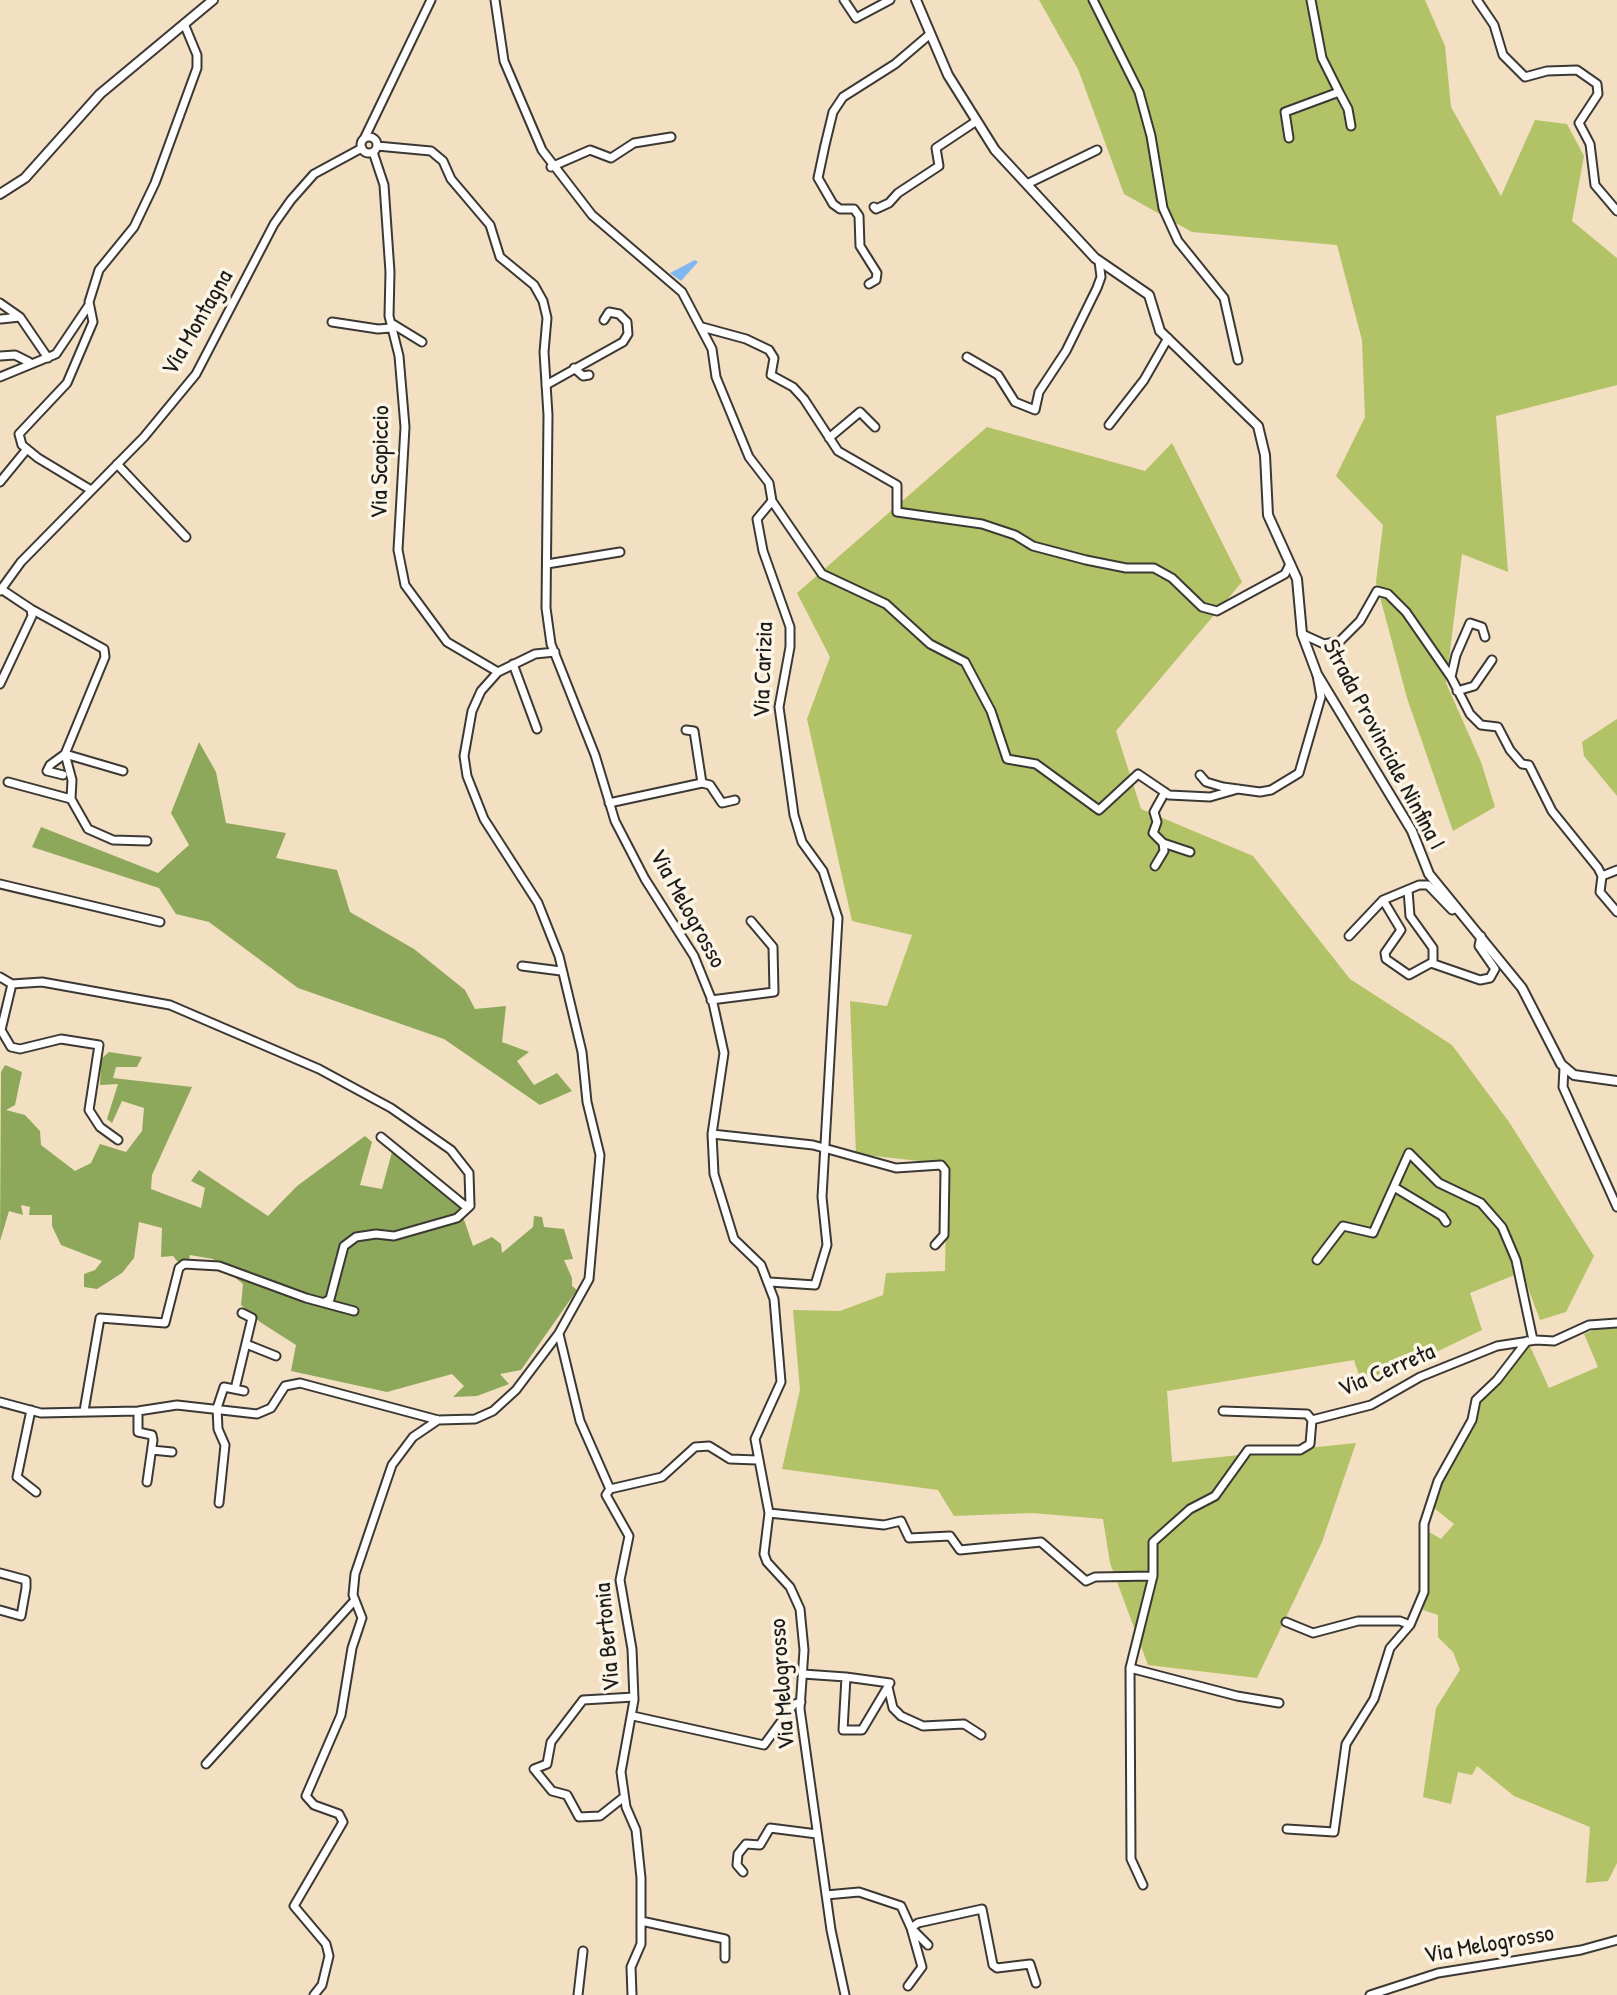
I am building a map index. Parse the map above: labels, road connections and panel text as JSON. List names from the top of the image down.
{
  "streets": {
    "main road": ["Strada Provinciale Ninfina I"],
    "street": [
      "Via Montagna",
      "Via Scopiccio",
      "Via Carizia",
      "Via Melogrosso",
      "Via Cerreta",
      "Via Bertonia"
    ]
  },
  "crossings": [
    ["Via Montagna", "Via Melogrosso"],
    ["Via Scopiccio", "Via Melogrosso"],
    ["Via Carizia", "Via Melogrosso"]
  ]
}
